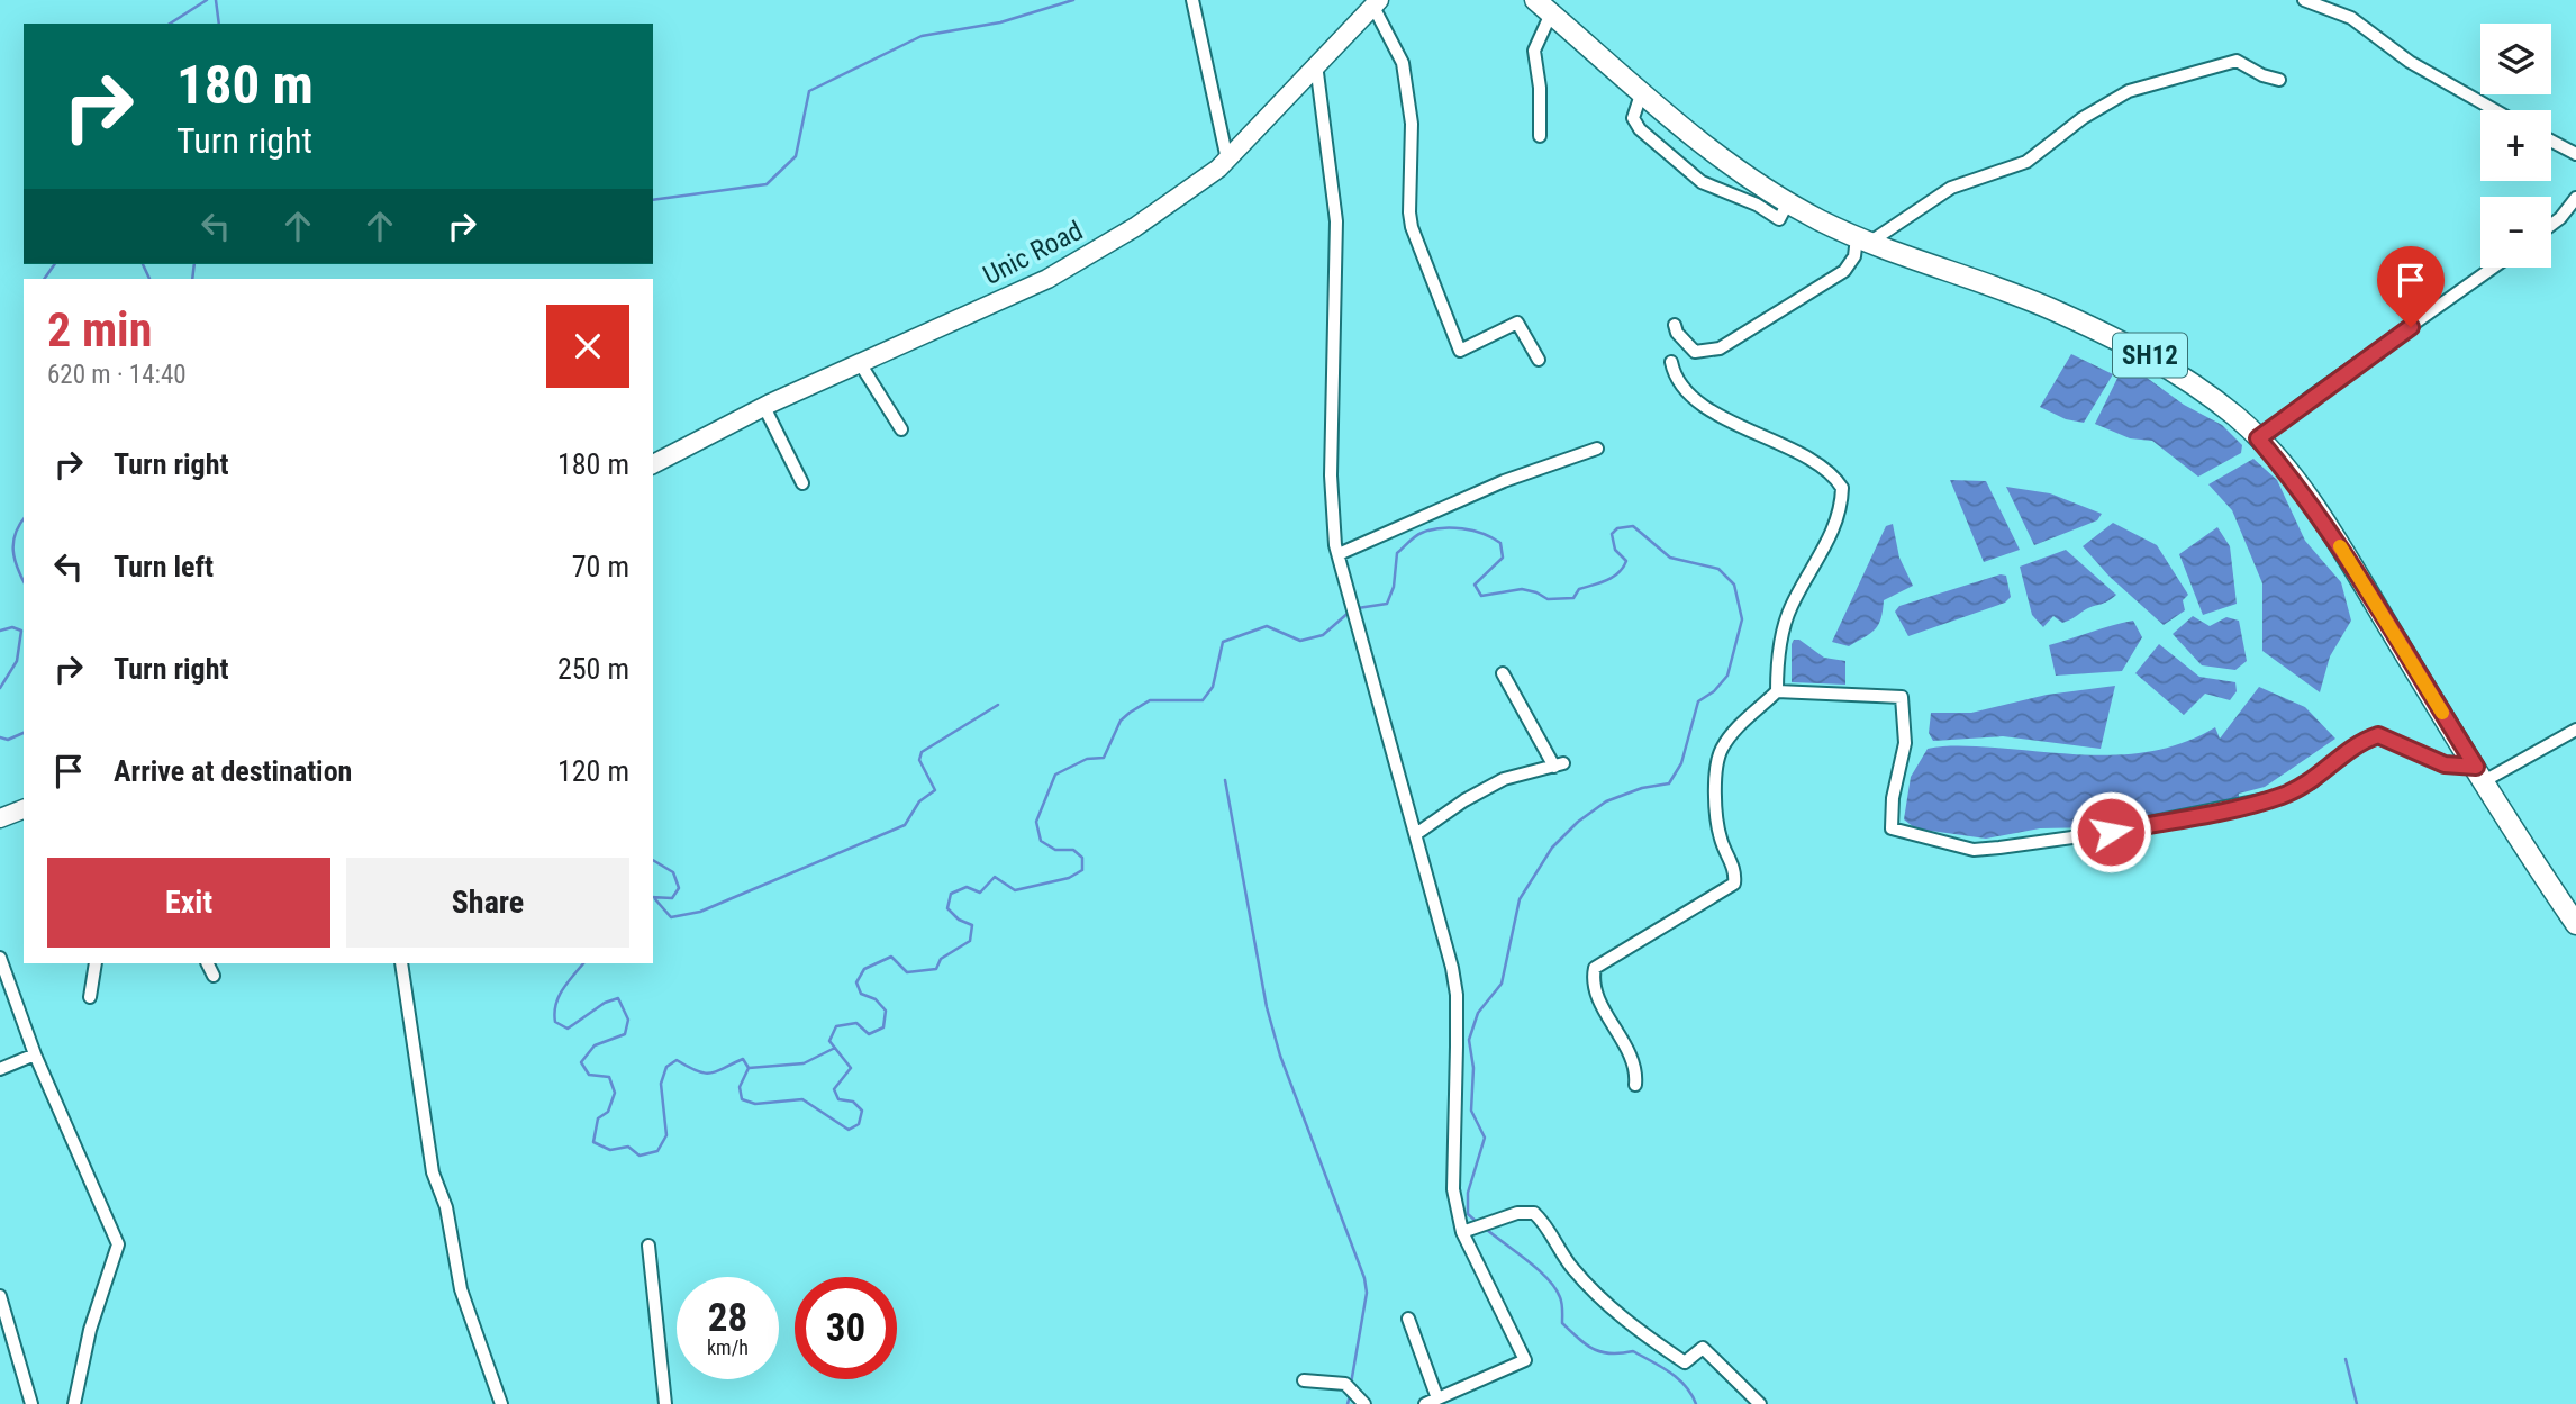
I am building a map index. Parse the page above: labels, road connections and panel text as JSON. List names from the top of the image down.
{
  "streets": {
    "main road": ["Unic Road", "SH12"]
  },
  "page": {
    "map_buttons": ["+", "−"],
    "turn": ["180 m", "Turn right"],
    "heading": ["2 min", "620 m · 14:40"],
    "list": [
      {
        "name": "Turn right",
        "value": "180 m"
      },
      {
        "name": "Turn left",
        "value": "70 m"
      },
      {
        "name": "Turn right",
        "value": "250 m"
      },
      {
        "name": "Arrive at destination",
        "value": "120 m"
      }
    ],
    "buttons": ["Exit", "Share"],
    "speed": "28 km/h",
    "limit": "30"
  }
}
